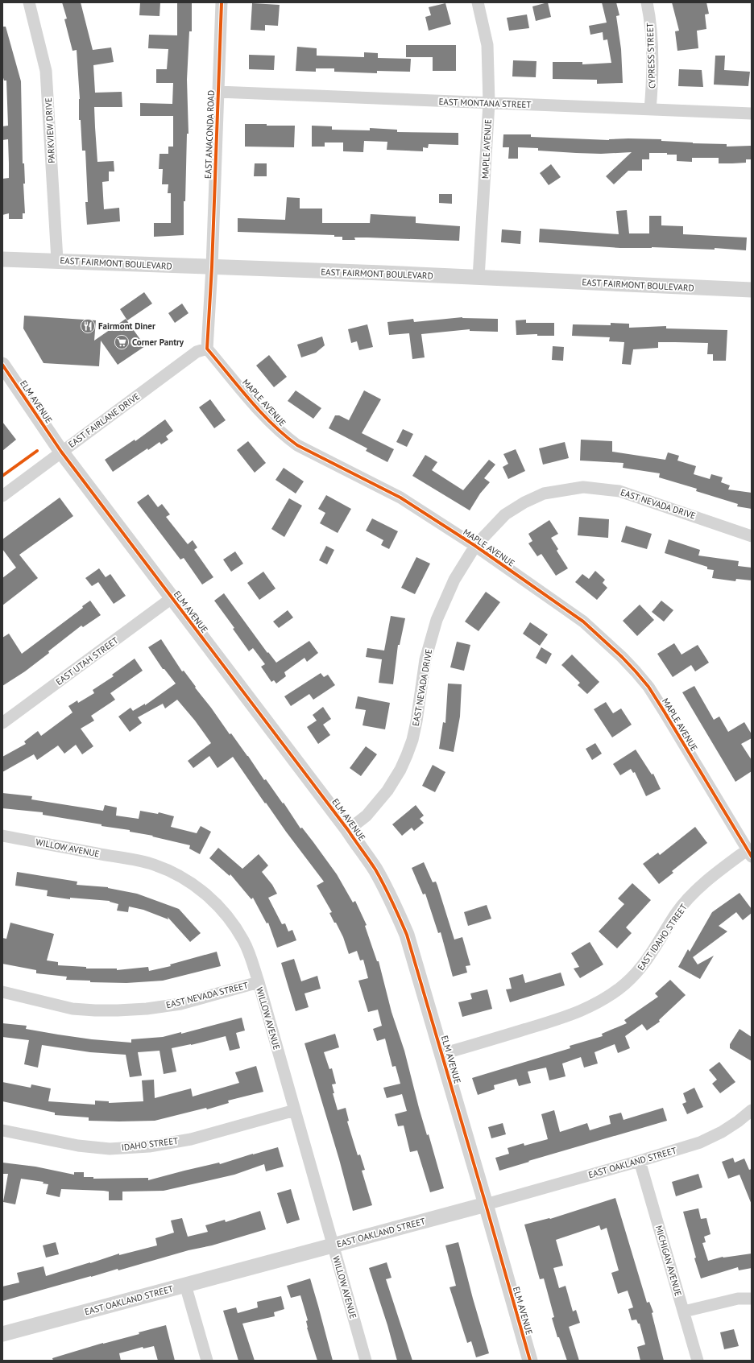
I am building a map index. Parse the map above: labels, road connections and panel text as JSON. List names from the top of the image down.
{
  "streets": {
    "street": [
      "CYPRESS STREET",
      "EAST MONTANA STREET",
      "PARKVIEW DRIVE",
      "EAST ANACONDA ROAD",
      "MAPLE AVENUE",
      "EAST FAIRMONT BOULEVARD",
      "ELM AVENUE",
      "EAST FAIRLANE DRIVE",
      "EAST NEVADA DRIVE",
      "EAST UTAH STREET",
      "WILLOW AVENUE",
      "EAST IDAHO STREET",
      "EAST NEVADA STREET",
      "IDAHO STREET",
      "EAST OAKLAND STREET",
      "MICHIGAN AVENUE"
    ]
  },
  "crossings": [
    ["CYPRESS STREET", "EAST MONTANA STREET"],
    ["EAST MONTANA STREET", "EAST ANACONDA ROAD"],
    ["EAST MONTANA STREET", "MAPLE AVENUE"],
    ["PARKVIEW DRIVE", "EAST FAIRMONT BOULEVARD"],
    ["EAST ANACONDA ROAD", "EAST FAIRMONT BOULEVARD"],
    ["MAPLE AVENUE", "EAST FAIRMONT BOULEVARD"],
    ["MAPLE AVENUE", "EAST FAIRLANE DRIVE"],
    ["MAPLE AVENUE", "EAST NEVADA DRIVE"],
    ["MAPLE AVENUE", "EAST IDAHO STREET"],
    ["ELM AVENUE", "EAST FAIRLANE DRIVE"],
    ["ELM AVENUE", "EAST NEVADA DRIVE"],
    ["ELM AVENUE", "EAST UTAH STREET"],
    ["ELM AVENUE", "EAST IDAHO STREET"],
    ["ELM AVENUE", "EAST OAKLAND STREET"],
    ["WILLOW AVENUE", "EAST NEVADA STREET"],
    ["WILLOW AVENUE", "IDAHO STREET"],
    ["WILLOW AVENUE", "EAST OAKLAND STREET"],
    ["EAST OAKLAND STREET", "MICHIGAN AVENUE"]
  ],
  "places": {
    "restaurant": ["Fairmont Diner"],
    "supermarket": ["Corner Pantry"]
  }
}
